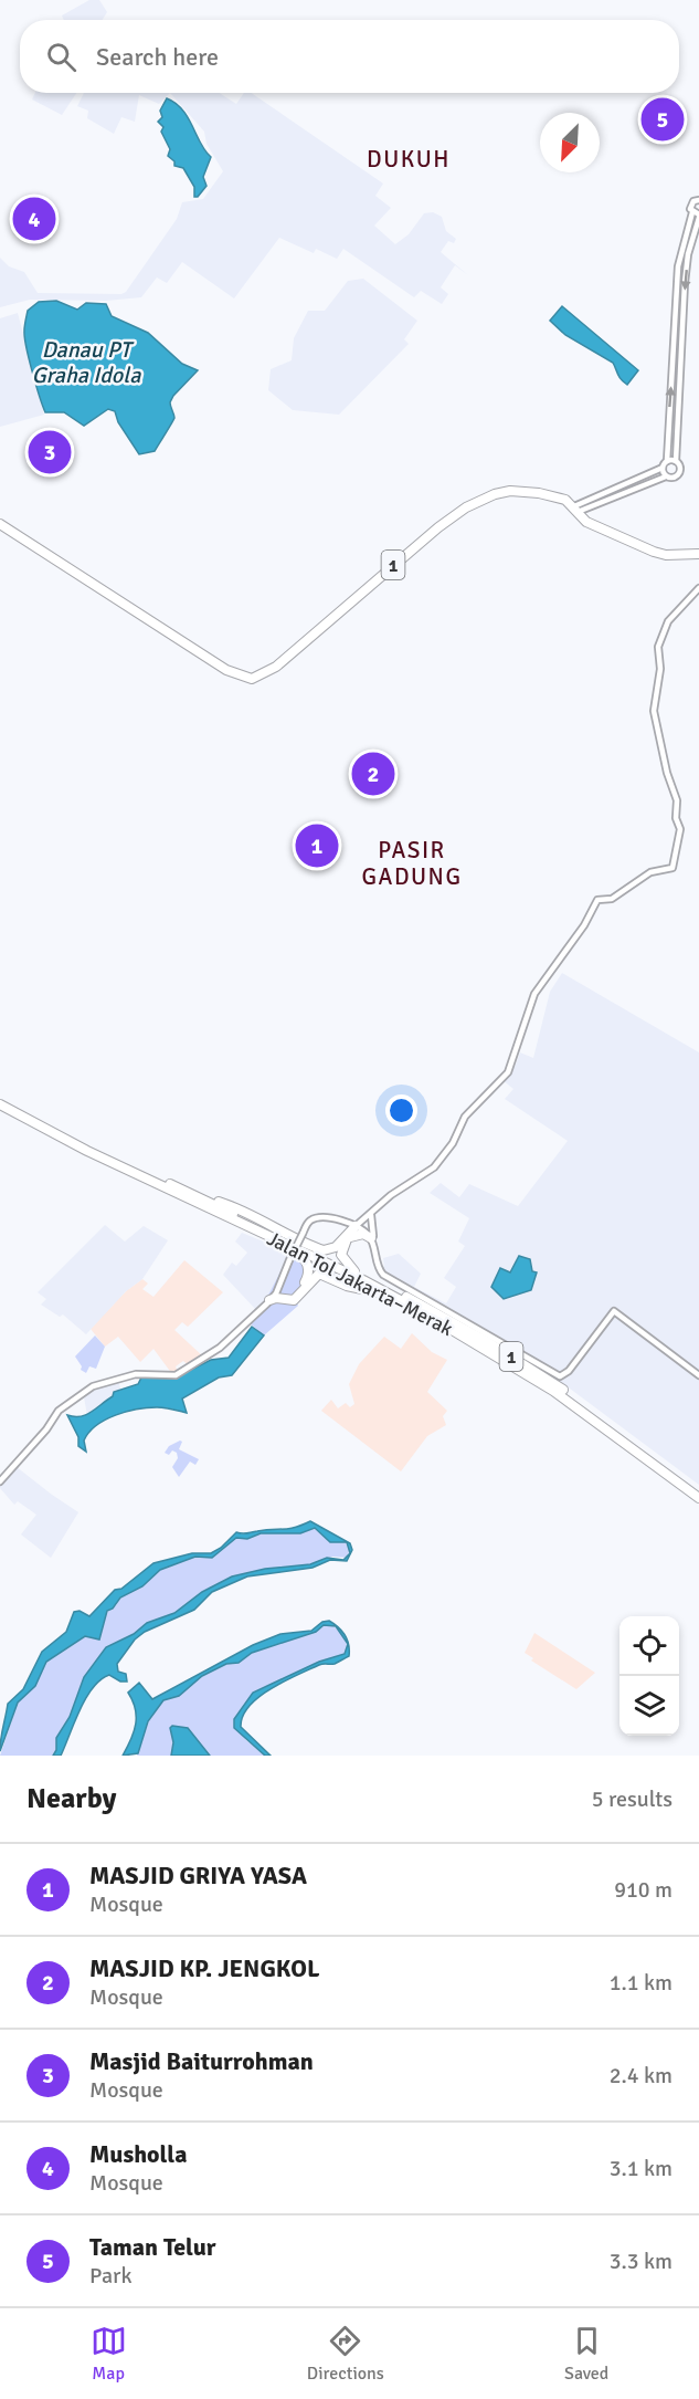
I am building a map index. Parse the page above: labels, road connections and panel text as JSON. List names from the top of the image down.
{
  "streets": {
    "highway": ["1", "Jalan Tol Jakarta–Merak"]
  },
  "districts": ["DUKUH", "PASIR GADUNG"],
  "water": ["Danau PT Graha Idola"],
  "north": "bottom left",
  "page": {
    "search": "Search here",
    "pins": [
      "5",
      "4",
      "3",
      "2",
      "1"
    ],
    "heading": ["Nearby", "5 results"],
    "list": [
      {
        "mark": "1",
        "name": "MASJID GRIYA YASA",
        "note": "Mosque",
        "value": "910 m"
      },
      {
        "mark": "2",
        "name": "MASJID KP. JENGKOL",
        "note": "Mosque",
        "value": "1.1 km"
      },
      {
        "mark": "3",
        "name": "Masjid Baiturrohman",
        "note": "Mosque",
        "value": "2.4 km"
      },
      {
        "mark": "4",
        "name": "Musholla",
        "note": "Mosque",
        "value": "3.1 km"
      },
      {
        "mark": "5",
        "name": "Taman Telur",
        "note": "Park",
        "value": "3.3 km"
      }
    ],
    "nav": ["Map", "Directions", "Saved"]
  }
}
